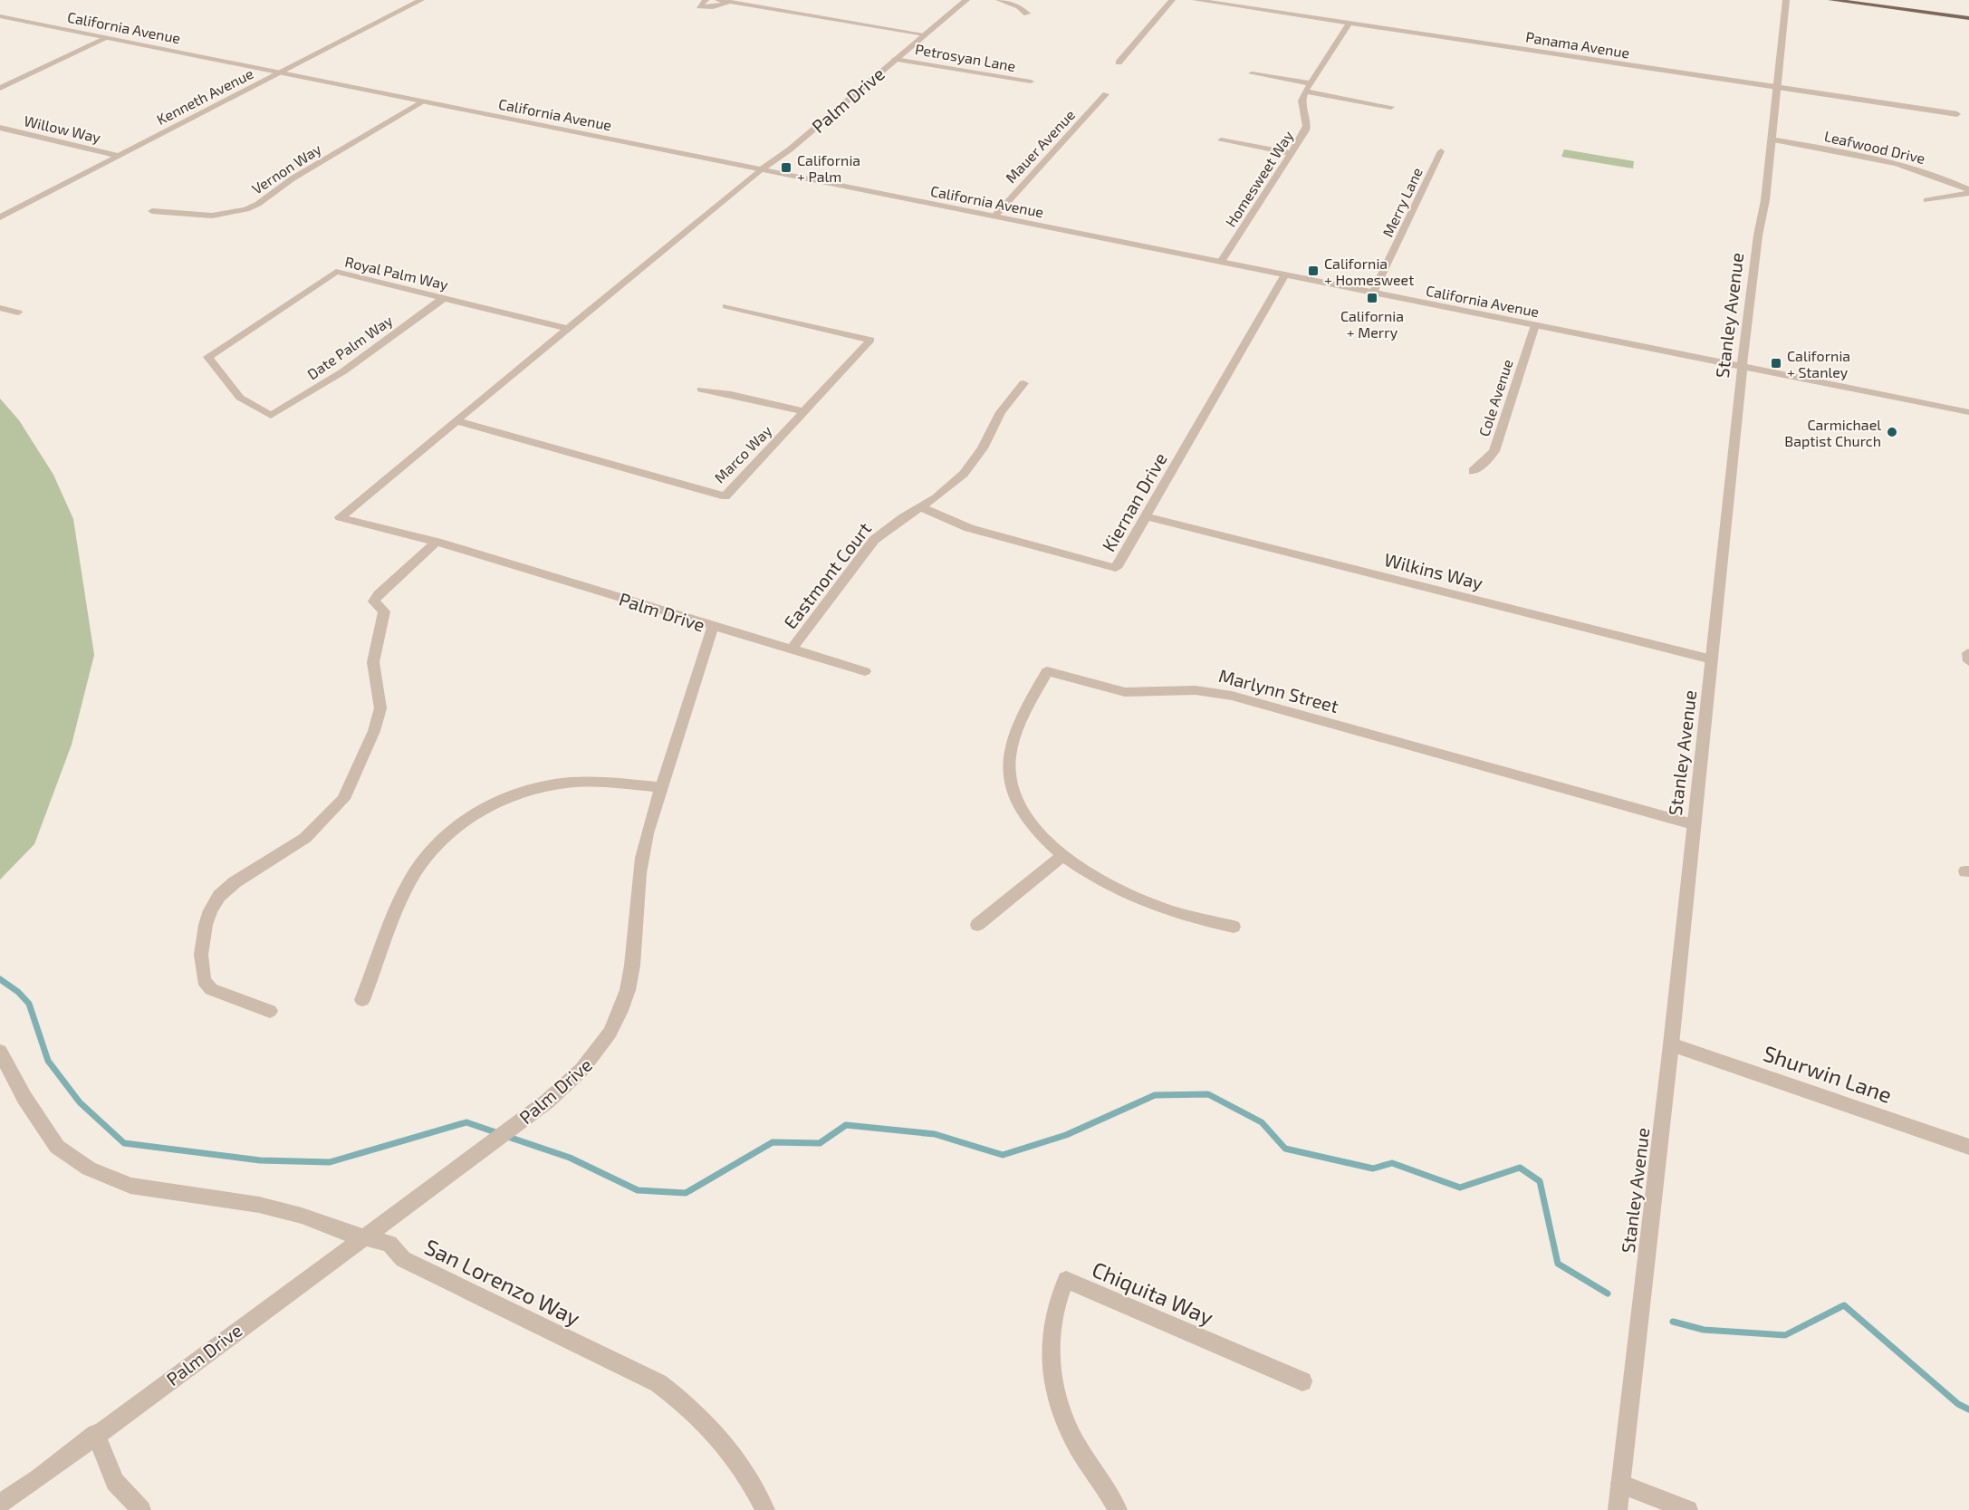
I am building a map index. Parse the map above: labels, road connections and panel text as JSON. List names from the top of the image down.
{
  "streets": {
    "street": [
      "California Avenue",
      "Panama Avenue",
      "Petrosyan Lane",
      "Kenneth Avenue",
      "Palm Drive",
      "Willow Way",
      "Mauer Avenue",
      "Leafwood Drive",
      "Vernon Way",
      "Homesweet Way",
      "Merry Lane",
      "Royal Palm Way",
      "Stanley Avenue",
      "Date Palm Way",
      "Cole Avenue",
      "Marco Way",
      "Kiernan Drive",
      "Wilkins Way",
      "Eastmont Court",
      "Marlynn Street",
      "Shurwin Lane",
      "San Lorenzo Way",
      "Chiquita Way"
    ]
  },
  "crossings": [
    ["California Avenue", "Kenneth Avenue"],
    ["California Avenue", "Palm Drive"],
    ["California Avenue", "Mauer Avenue"],
    ["California Avenue", "Vernon Way"],
    ["California Avenue", "Homesweet Way"],
    ["California Avenue", "Merry Lane"],
    ["California Avenue", "Stanley Avenue"],
    ["California Avenue", "Cole Avenue"],
    ["California Avenue", "Kiernan Drive"],
    ["Panama Avenue", "Stanley Avenue"],
    ["Petrosyan Lane", "Palm Drive"],
    ["Kenneth Avenue", "Willow Way"],
    ["Palm Drive", "Royal Palm Way"],
    ["Palm Drive", "Marco Way"],
    ["Palm Drive", "San Lorenzo Way"],
    ["Leafwood Drive", "Stanley Avenue"],
    ["Royal Palm Way", "Date Palm Way"],
    ["Stanley Avenue", "Wilkins Way"],
    ["Stanley Avenue", "Marlynn Street"],
    ["Stanley Avenue", "Shurwin Lane"],
    ["Kiernan Drive", "Wilkins Way"],
    ["Kiernan Drive", "Eastmont Court"]
  ],
  "places": {
    "transit": [
      "California + Palm",
      "California + Homesweet",
      "California + Merry",
      "California + Stanley"
    ],
    "other": ["Carmichael Baptist Church"]
  }
}
